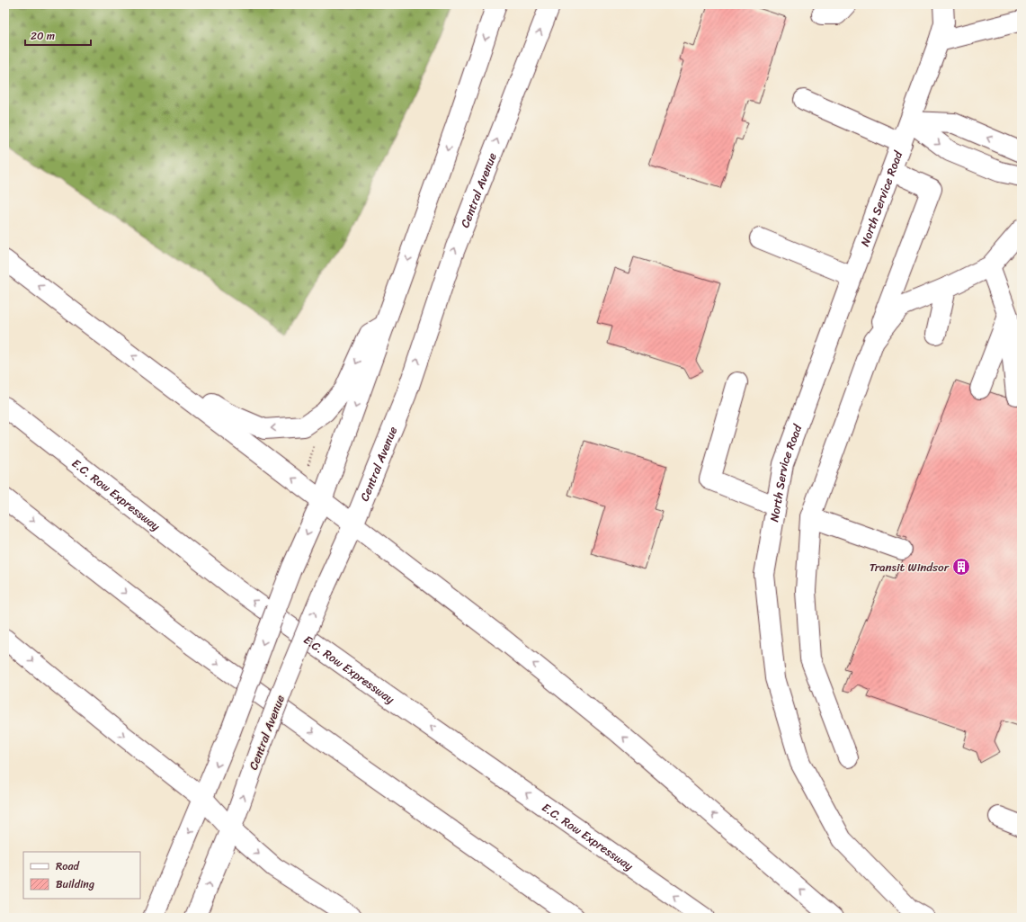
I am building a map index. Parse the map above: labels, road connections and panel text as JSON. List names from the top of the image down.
{
  "streets": {
    "main road": ["Central Avenue", "North Service Road", "E.C. Row Expressway"]
  },
  "places": {
    "building": ["Transit Windsor"]
  },
  "legend": ["Road", "Building"],
  "scale_bar": "20 m"
}
